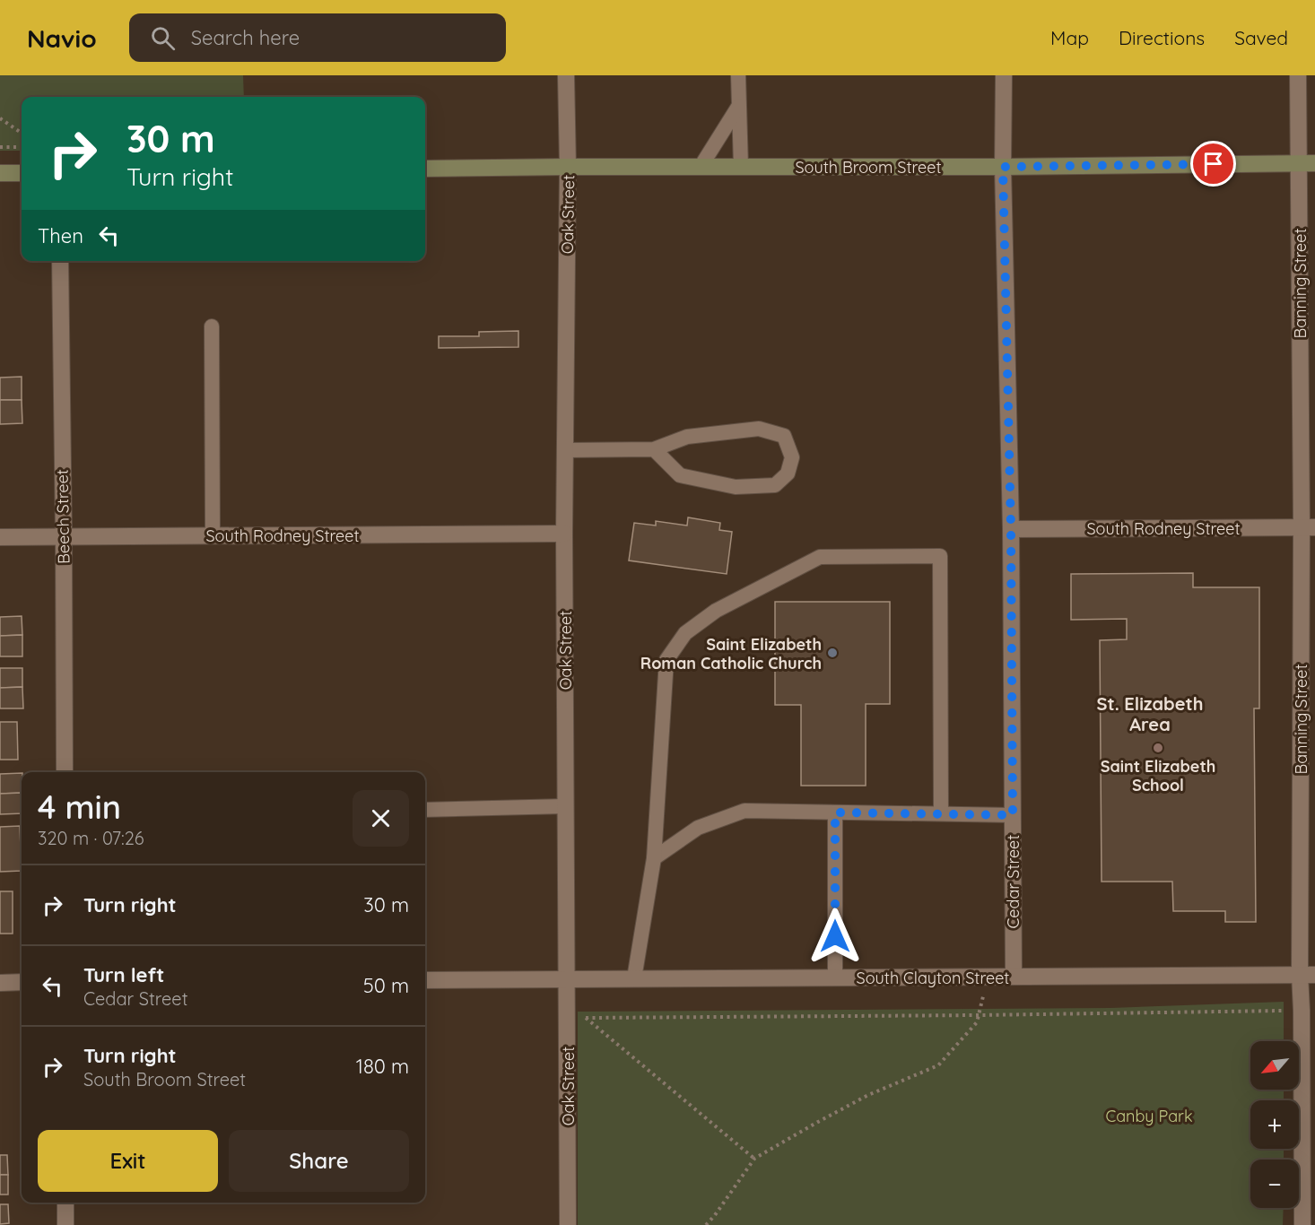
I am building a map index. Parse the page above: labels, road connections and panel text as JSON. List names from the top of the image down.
{
  "streets": {
    "street": [
      "South Broom Street",
      "Oak Street",
      "Banning Street",
      "Beech Street",
      "South Rodney Street",
      "Cedar Street",
      "South Clayton Street"
    ]
  },
  "crossings": [
    ["South Broom Street", "Oak Street"],
    ["South Broom Street", "Banning Street"],
    ["South Broom Street", "Cedar Street"],
    ["Oak Street", "South Rodney Street"],
    ["Oak Street", "South Clayton Street"],
    ["Banning Street", "South Rodney Street"],
    ["Banning Street", "South Clayton Street"],
    ["Beech Street", "South Rodney Street"],
    ["South Rodney Street", "Cedar Street"],
    ["Cedar Street", "South Clayton Street"]
  ],
  "districts": ["St. Elizabeth Area"],
  "parks": ["Canby Park"],
  "places": ["Saint Elizabeth Roman Catholic Church", "Saint Elizabeth School"],
  "north": "bottom left",
  "page": {
    "header": "Navio",
    "search": "Search here",
    "nav": ["Map", "Directions", "Saved"],
    "turn": ["30 m", "Turn right"],
    "then": "Then",
    "heading": ["4 min", "320 m · 07:26"],
    "list": [
      {
        "name": "Turn right",
        "value": "30 m"
      },
      {
        "name": "Turn left",
        "note": "Cedar Street",
        "value": "50 m"
      },
      {
        "name": "Turn right",
        "note": "South Broom Street",
        "value": "180 m"
      }
    ],
    "map_buttons": ["+", "−"],
    "buttons": ["Exit", "Share"]
  }
}
